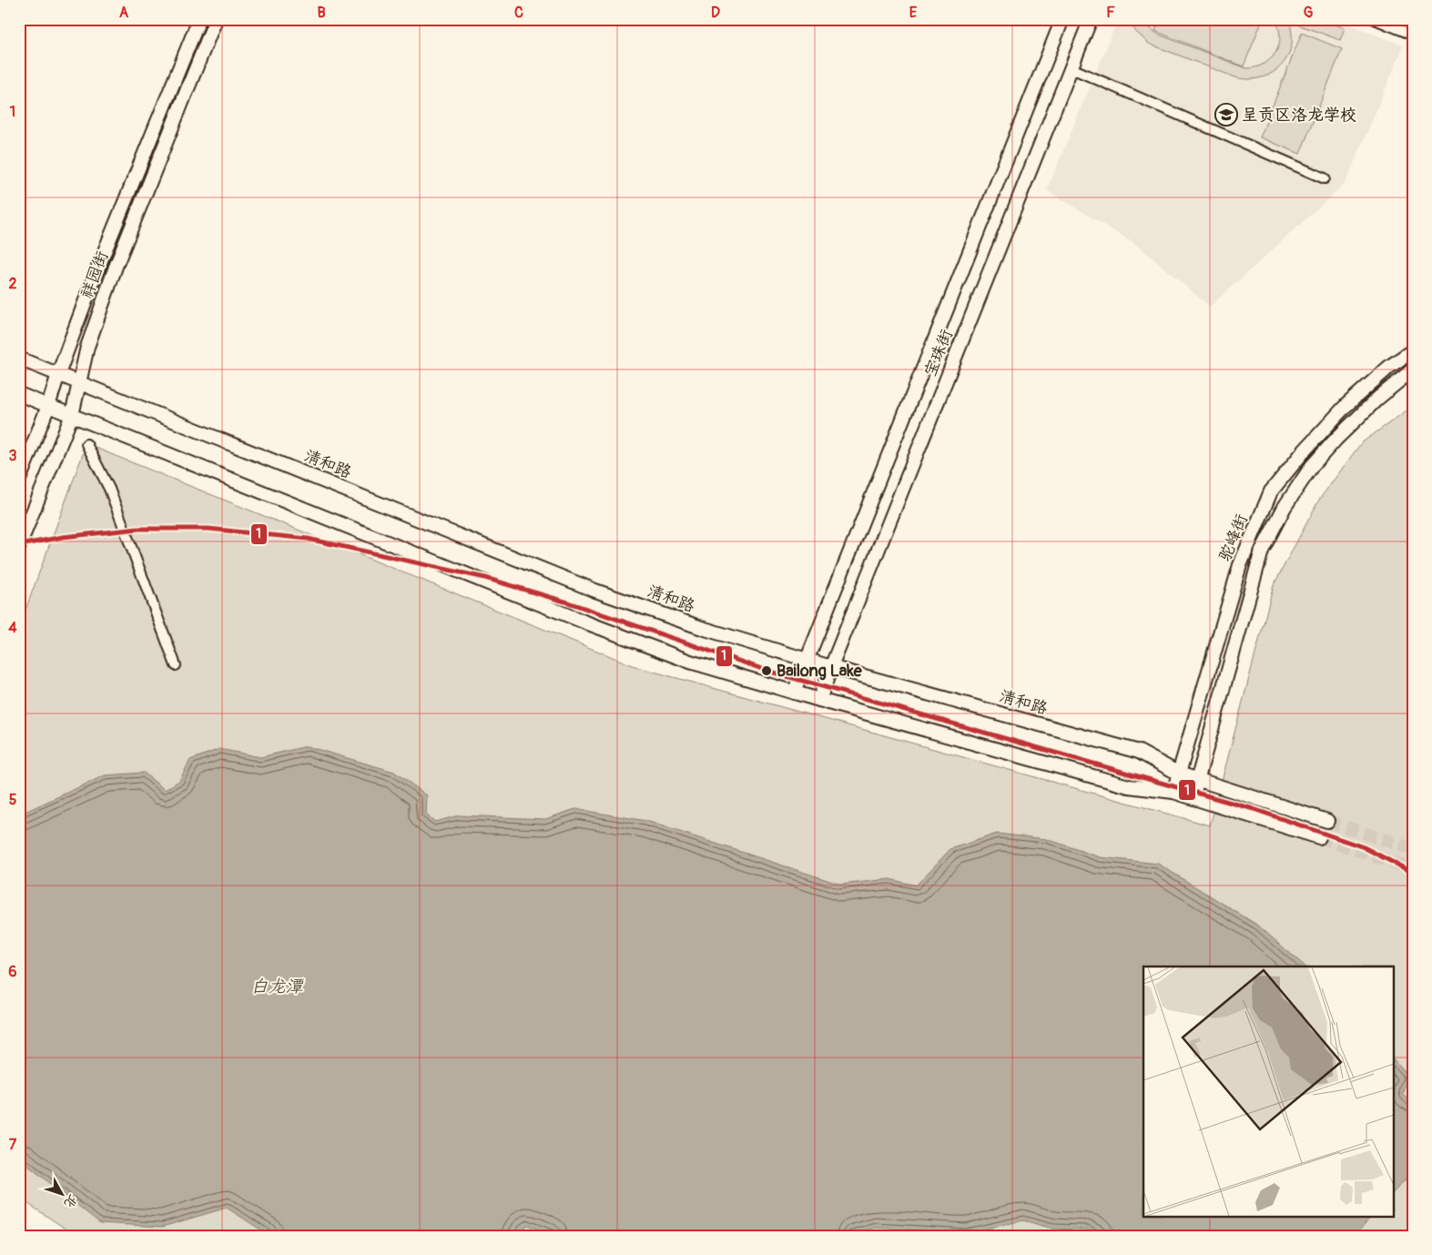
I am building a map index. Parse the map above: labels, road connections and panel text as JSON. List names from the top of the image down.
{
  "streets": {
    "main road": [
      "祥园街",
      "宝珠街",
      "清和路",
      "驼峰街"
    ]
  },
  "crossings": [
    ["祥园街", "清和路"],
    ["宝珠街", "清和路"],
    ["清和路", "驼峰街"]
  ],
  "water": ["白龙潭"],
  "places": {
    "school or university": ["呈贡区洛龙学校"],
    "other": ["Bailong Lake"]
  },
  "lines": ["transit line 1"],
  "north": "bottom right",
  "grid": {
    "columns": [
      "A",
      "B",
      "C",
      "D",
      "E",
      "F",
      "G"
    ],
    "rows": [
      "1",
      "2",
      "3",
      "4",
      "5",
      "6",
      "7"
    ]
  }
}
